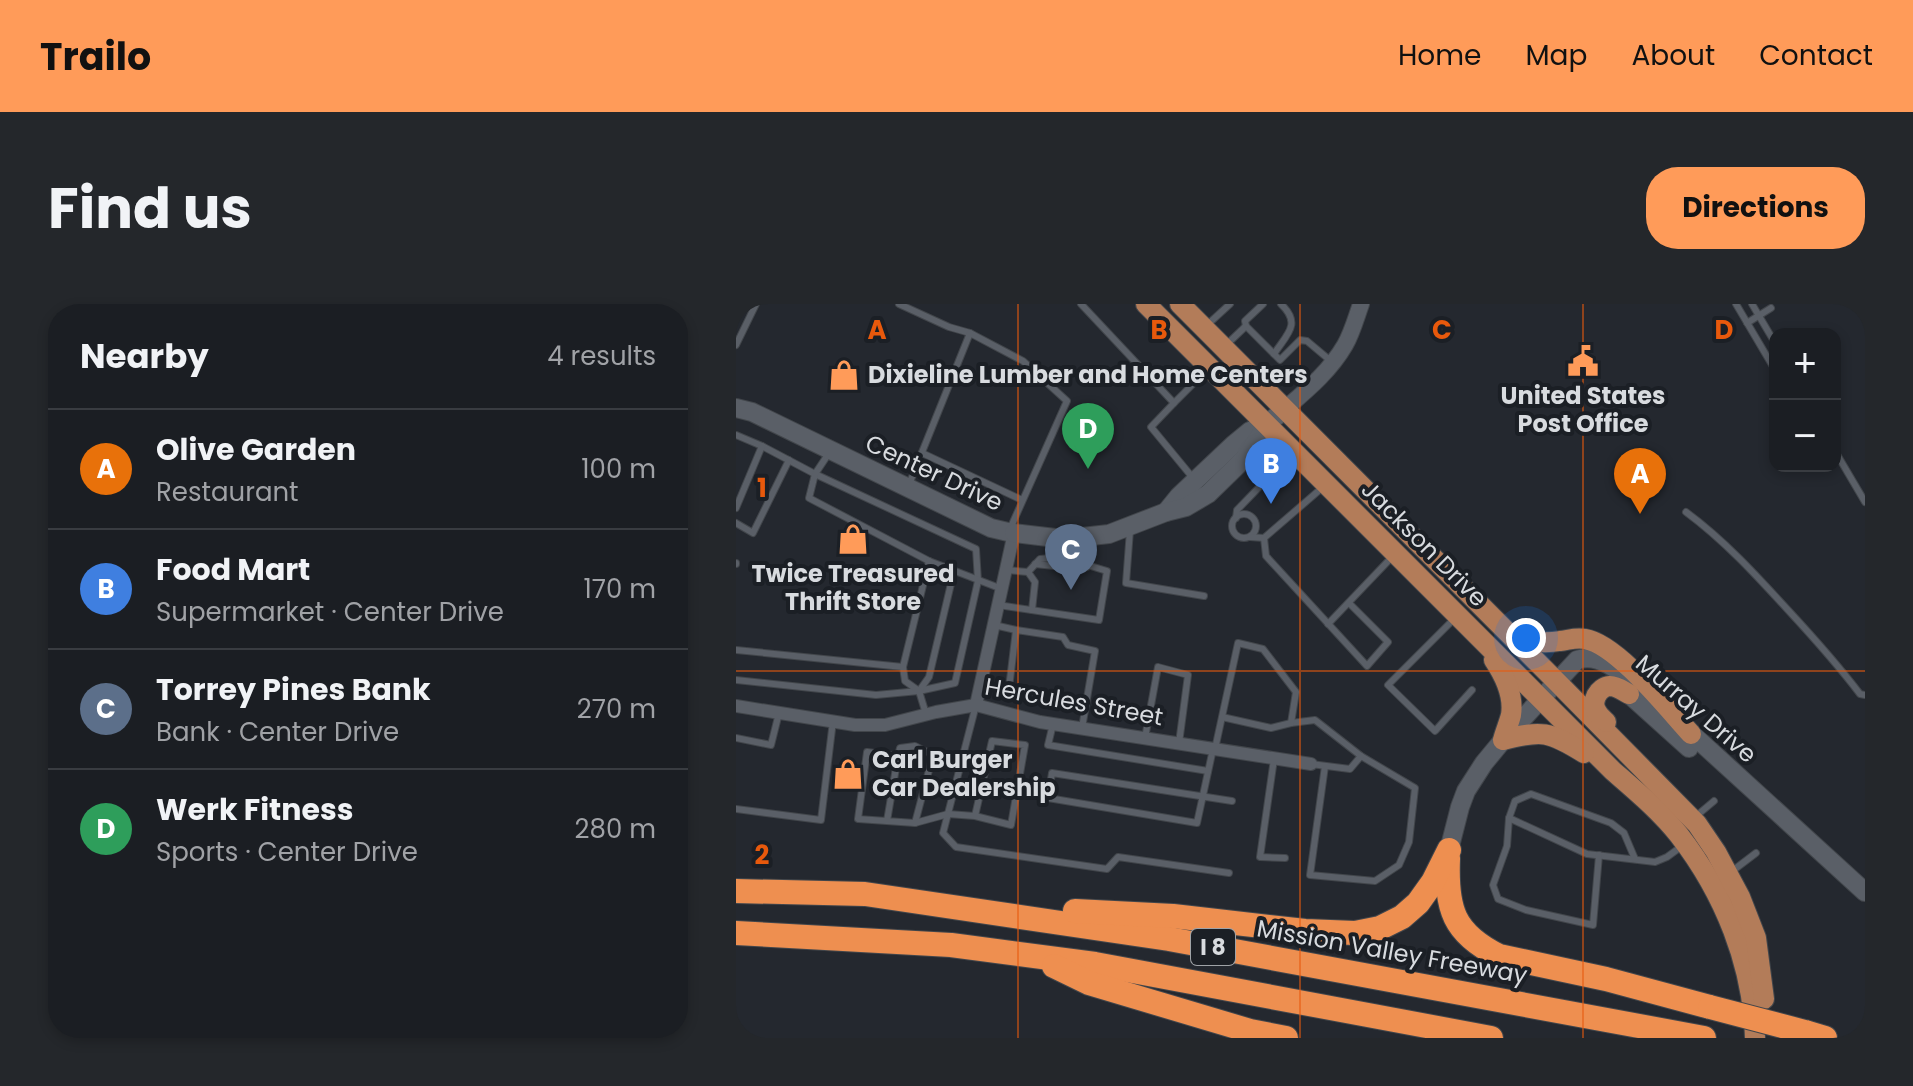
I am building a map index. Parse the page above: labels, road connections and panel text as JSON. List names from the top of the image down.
{
  "streets": {
    "highway": ["I 8", "Mission Valley Freeway"],
    "main road": ["Center Drive", "Jackson Drive", "Murray Drive"],
    "street": ["Hercules Street"]
  },
  "crossings": [
    ["Center Drive", "Jackson Drive"],
    ["Jackson Drive", "Murray Drive"]
  ],
  "places": {
    "public building": ["United States Post Office"],
    "shop": ["Dixieline Lumber and Home Centers", "Twice Treasured Thrift Store", "Carl Burger Car Dealership"]
  },
  "page": {
    "header": "Trailo",
    "nav": [
      "Home",
      "Map",
      "About",
      "Contact"
    ],
    "title": "Find us",
    "buttons": "Directions",
    "heading": ["Nearby", "4 results"],
    "map_buttons": ["+", "−"],
    "pins": [
      "D",
      "B",
      "A",
      "C"
    ],
    "list": [
      {
        "mark": "A",
        "name": "Olive Garden",
        "note": "Restaurant",
        "value": "100 m"
      },
      {
        "mark": "B",
        "name": "Food Mart",
        "note": "Supermarket · Center Drive",
        "value": "170 m"
      },
      {
        "mark": "C",
        "name": "Torrey Pines Bank",
        "note": "Bank · Center Drive",
        "value": "270 m"
      },
      {
        "mark": "D",
        "name": "Werk Fitness",
        "note": "Sports · Center Drive",
        "value": "280 m"
      }
    ]
  },
  "grid": {
    "columns": [
      "A",
      "B",
      "C",
      "D"
    ],
    "rows": ["1", "2"]
  }
}
